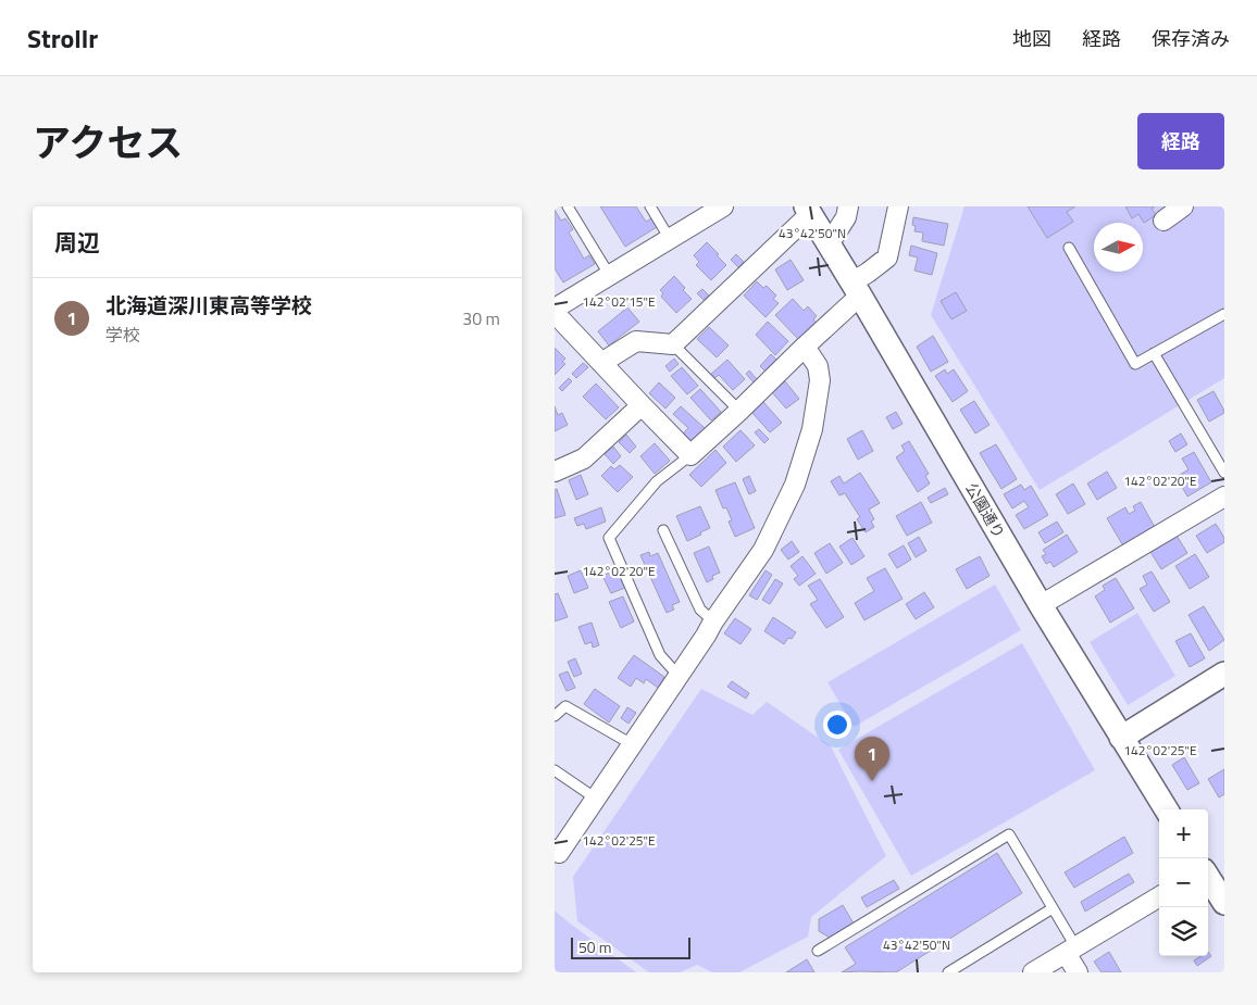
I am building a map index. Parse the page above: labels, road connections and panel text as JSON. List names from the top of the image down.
{
  "streets": {
    "street": ["公園通り"]
  },
  "scale_bar": "50 m",
  "north": "right",
  "page": {
    "header": "Strollr",
    "nav": ["地図", "経路", "保存済み"],
    "title": "アクセス",
    "buttons": "経路",
    "heading": "周辺",
    "list": [
      {
        "mark": "1",
        "name": "北海道深川東高等学校",
        "note": "学校",
        "value": "30 m"
      }
    ],
    "pins": "1",
    "map_buttons": ["+", "−"],
    "scale": "50 m"
  },
  "coordinates": [
    "43°42'50\"N",
    "142°02'15\"E",
    "142°02'20\"E",
    "142°02'25\"E"
  ]
}
